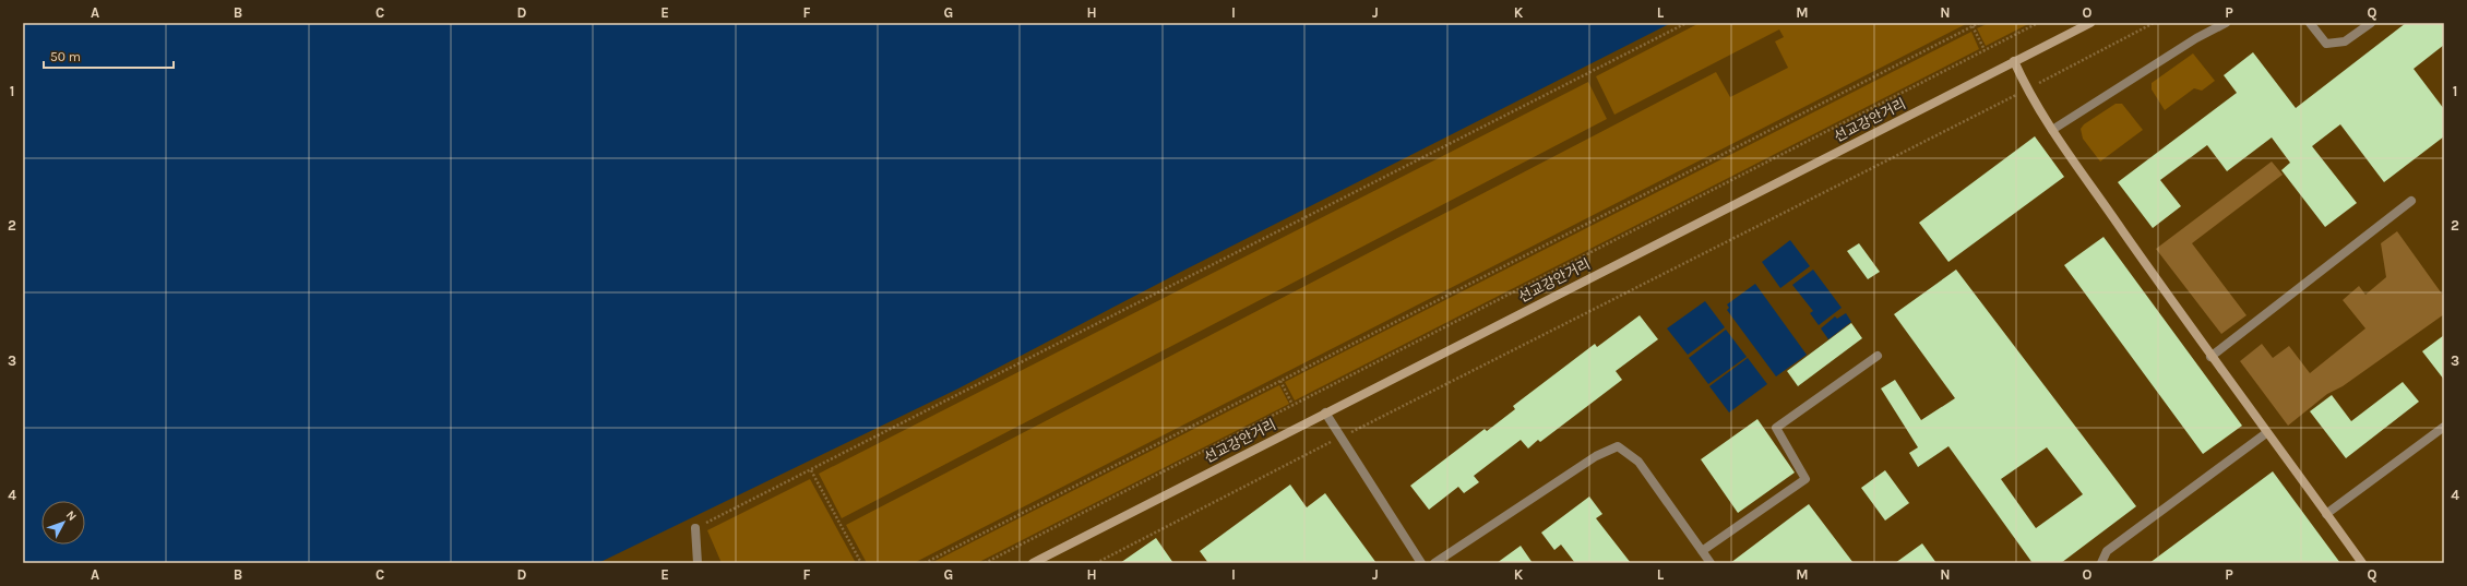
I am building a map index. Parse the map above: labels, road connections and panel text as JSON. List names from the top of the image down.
{
  "streets": {
    "main road": ["선교강안거리"]
  },
  "scale_bar": "50 m",
  "north": "top right",
  "grid": {
    "columns": [
      "A",
      "B",
      "C",
      "D",
      "E",
      "F",
      "G",
      "H",
      "I",
      "J",
      "K",
      "L",
      "M",
      "N",
      "O",
      "P",
      "Q"
    ],
    "rows": [
      "1",
      "2",
      "3",
      "4"
    ]
  }
}
